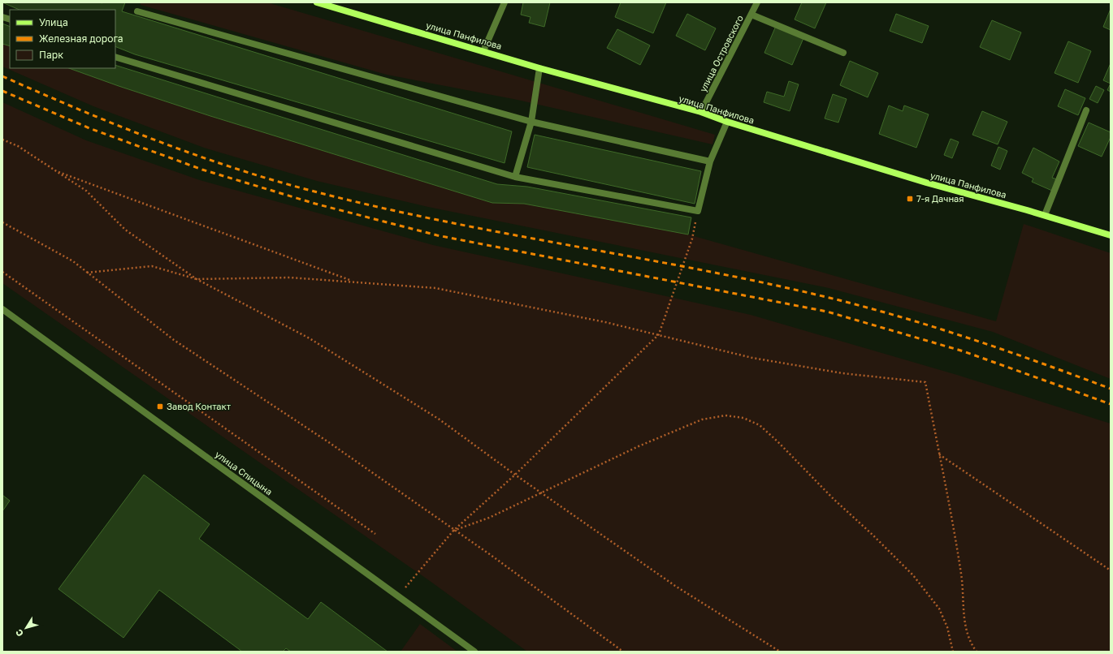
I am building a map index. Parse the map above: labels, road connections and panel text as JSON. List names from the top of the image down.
{
  "streets": {
    "main road": ["улица Панфилова"],
    "street": ["улица Островского", "улица Спицына"]
  },
  "crossings": [
    ["улица Панфилова", "улица Островского"]
  ],
  "places": {
    "transit": ["7-я Дачная", "Завод Контакт"]
  },
  "legend": ["Улица", "Железная дорога", "Парк"],
  "north": "bottom left"
}
